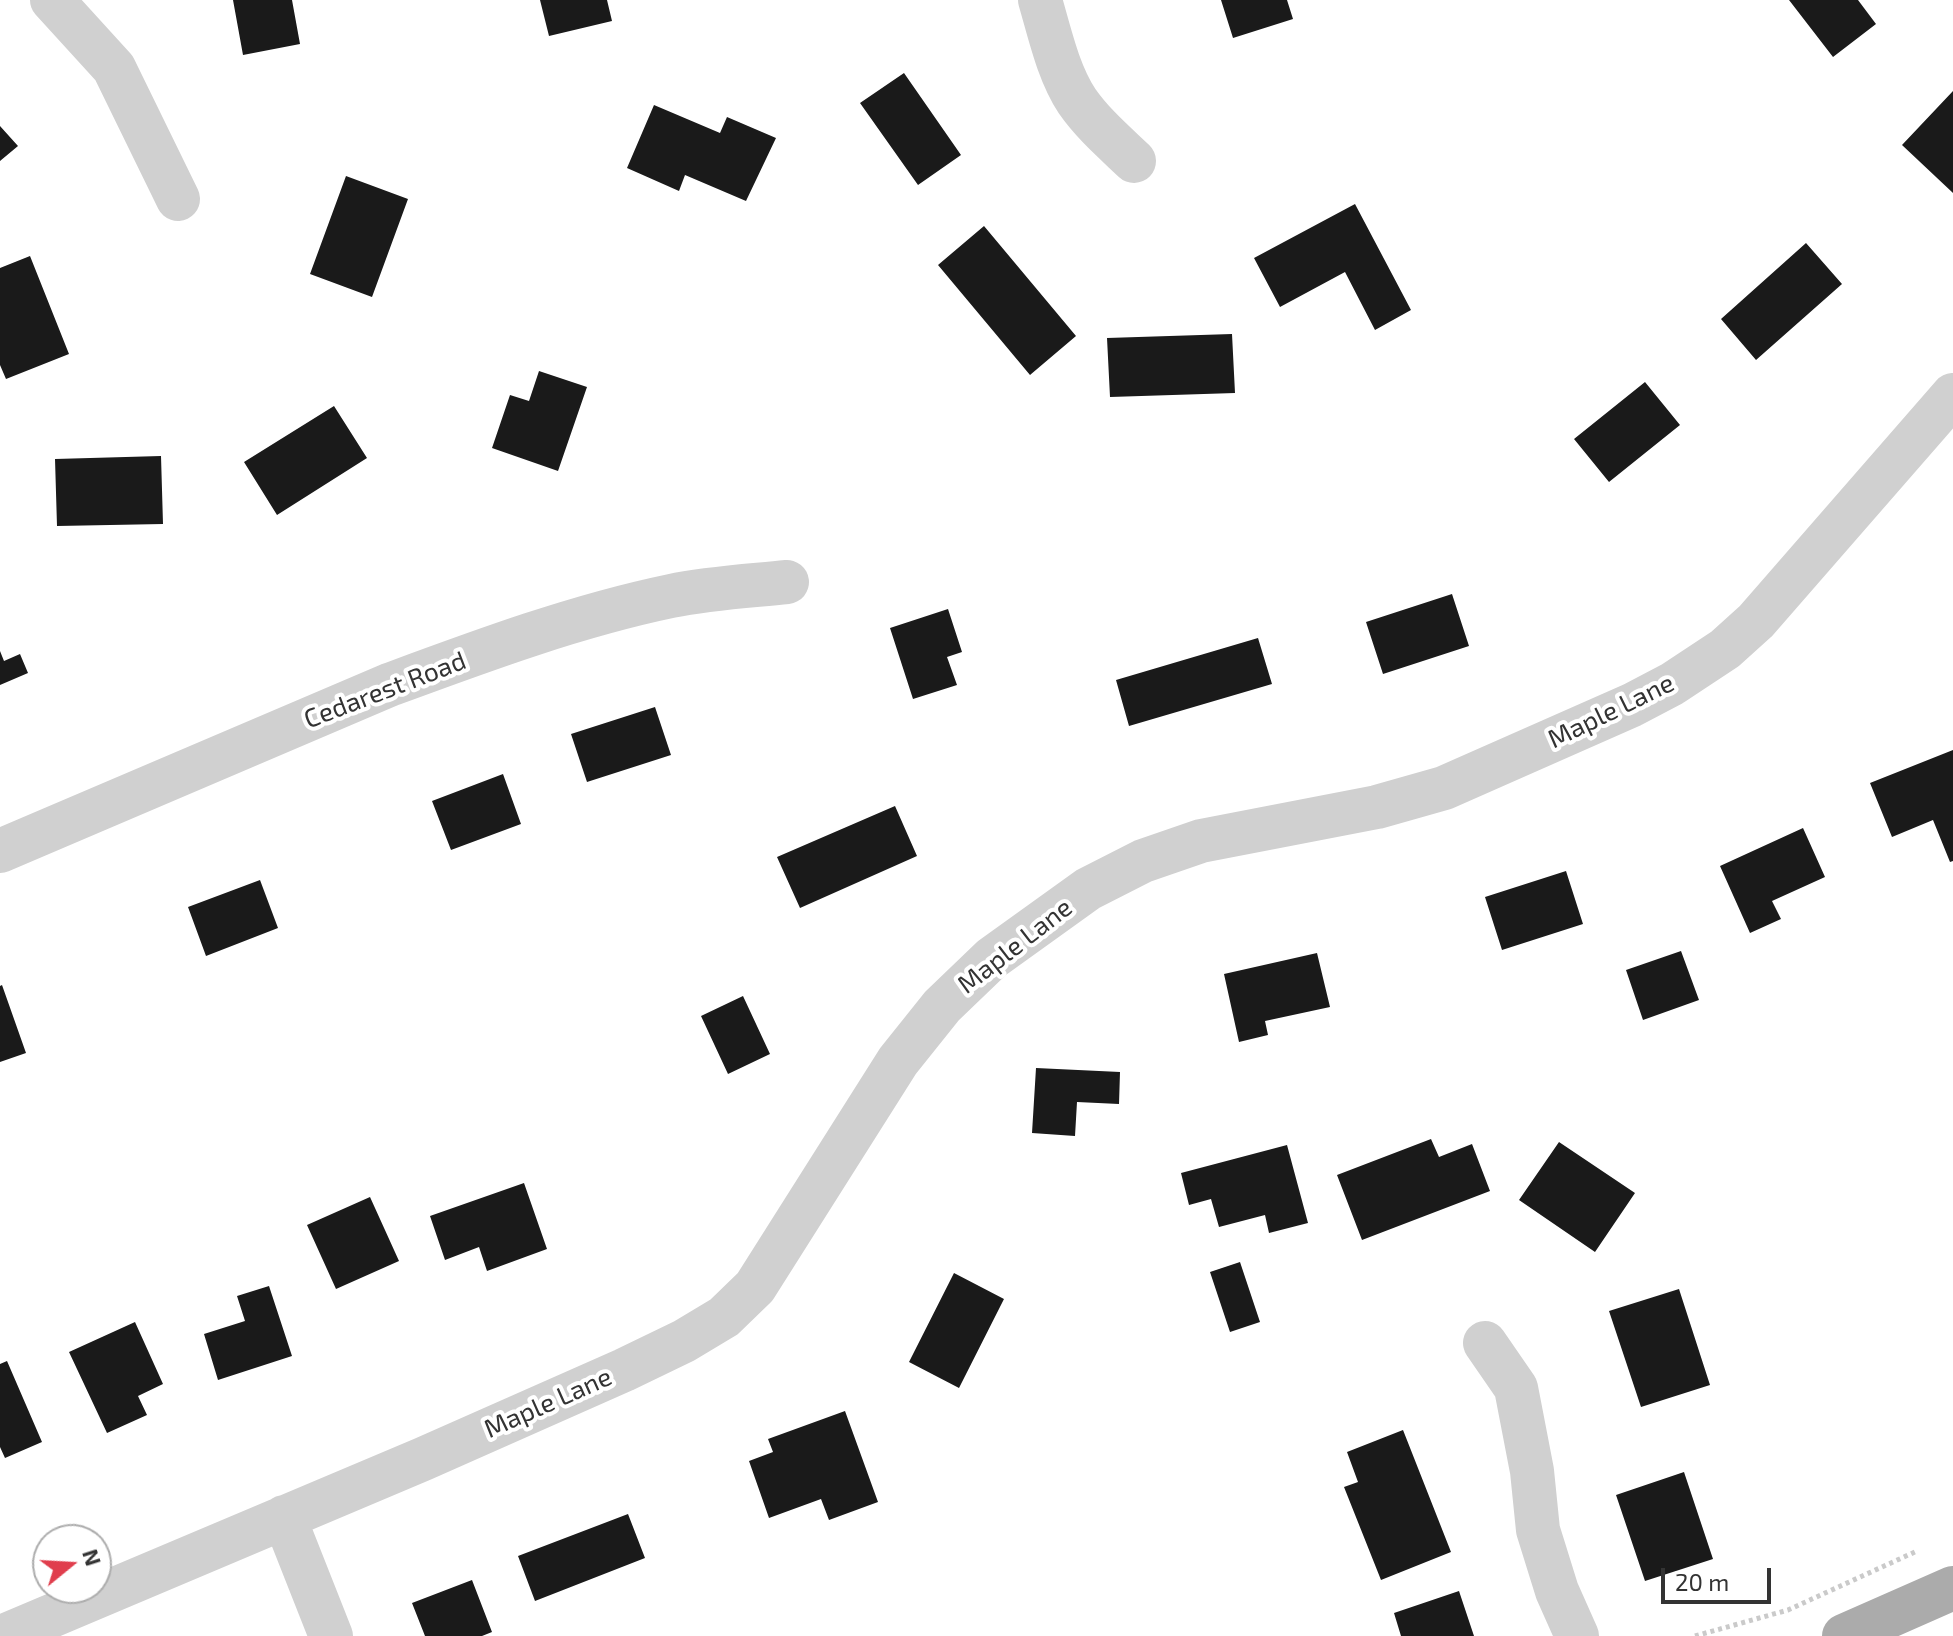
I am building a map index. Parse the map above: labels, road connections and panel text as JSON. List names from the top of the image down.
{
  "streets": {
    "street": ["Cedarest Road", "Maple Lane"]
  },
  "scale_bar": "20 m",
  "north": "right"
}
